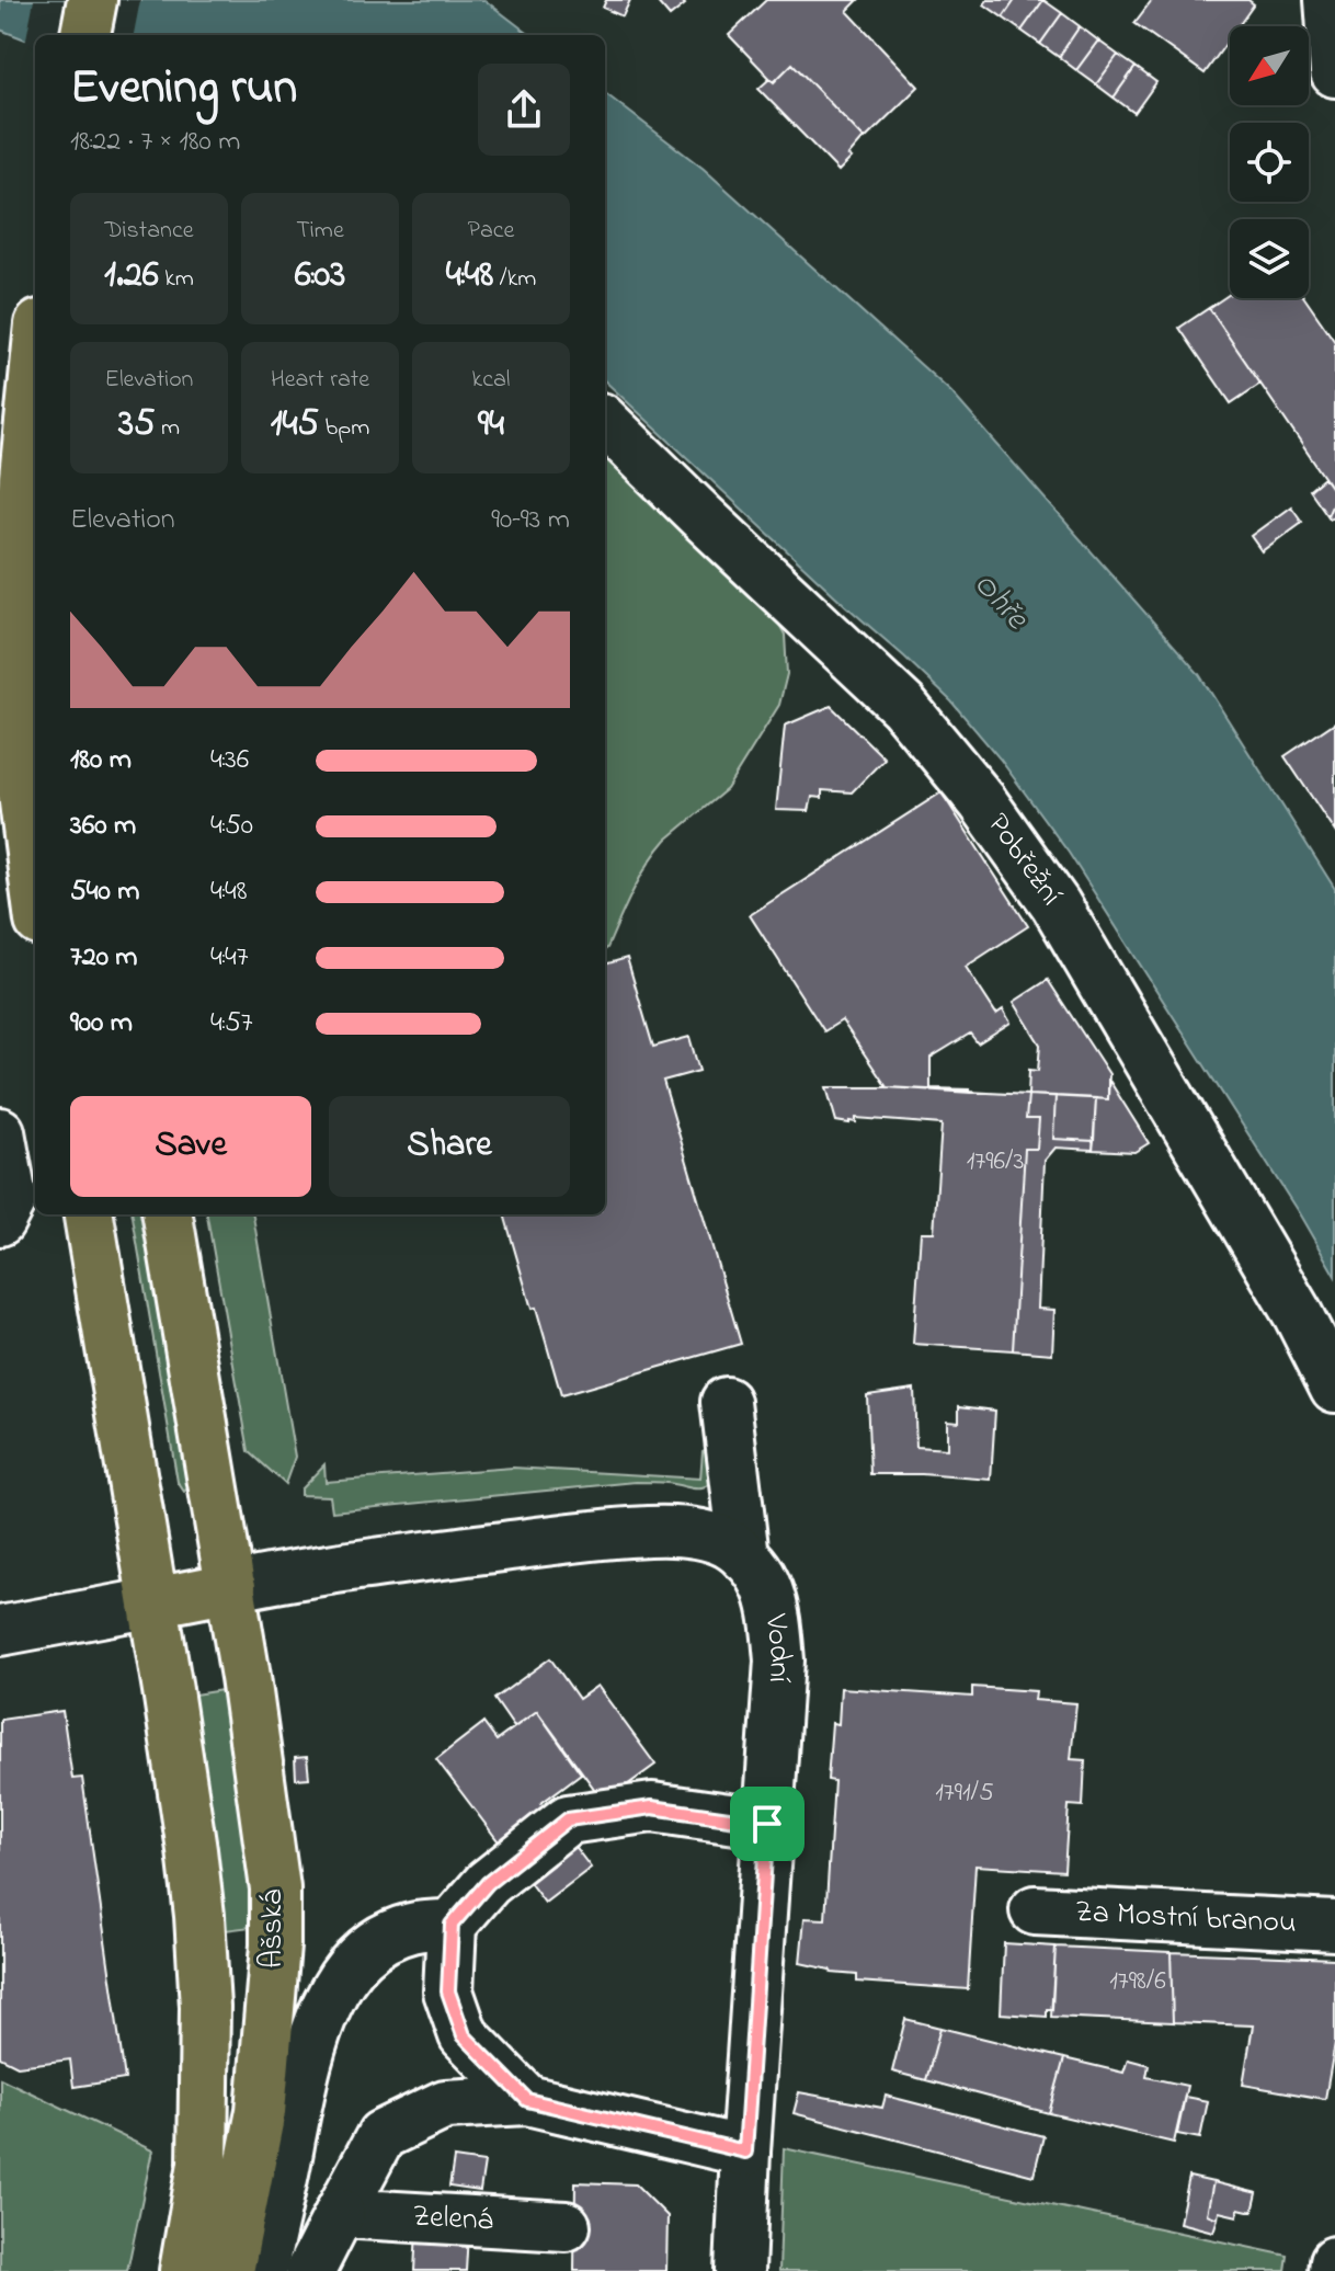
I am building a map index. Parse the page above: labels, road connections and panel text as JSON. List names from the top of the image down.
{
  "streets": {
    "main road": ["Ašská"],
    "street": [
      "Pobřežní",
      "Vodní",
      "Za Mostní branou",
      "Zelená"
    ]
  },
  "crossings": [
    ["Vodní", "Ašská"]
  ],
  "water": ["Ohře"],
  "house_numbers": ["1796/3", "1791/5", "1798/6"],
  "north": "bottom left",
  "page": {
    "heading": ["Evening run", "18:22 · 7 × 180 m"],
    "stats": [
      ["Distance", "1.26 km"],
      ["Time", "6:03"],
      ["Pace", "4:48 /km"],
      ["Elevation", "35 m"],
      ["Heart rate", "145 bpm"],
      ["kcal", "94"]
    ],
    "chart": ["Elevation", "90–93 m"],
    "list": [
      {
        "name": "180 m",
        "note": "4:36"
      },
      {
        "name": "360 m",
        "note": "4:50"
      },
      {
        "name": "540 m",
        "note": "4:48"
      },
      {
        "name": "720 m",
        "note": "4:47"
      },
      {
        "name": "900 m",
        "note": "4:57"
      }
    ],
    "buttons": ["Save", "Share"]
  }
}
